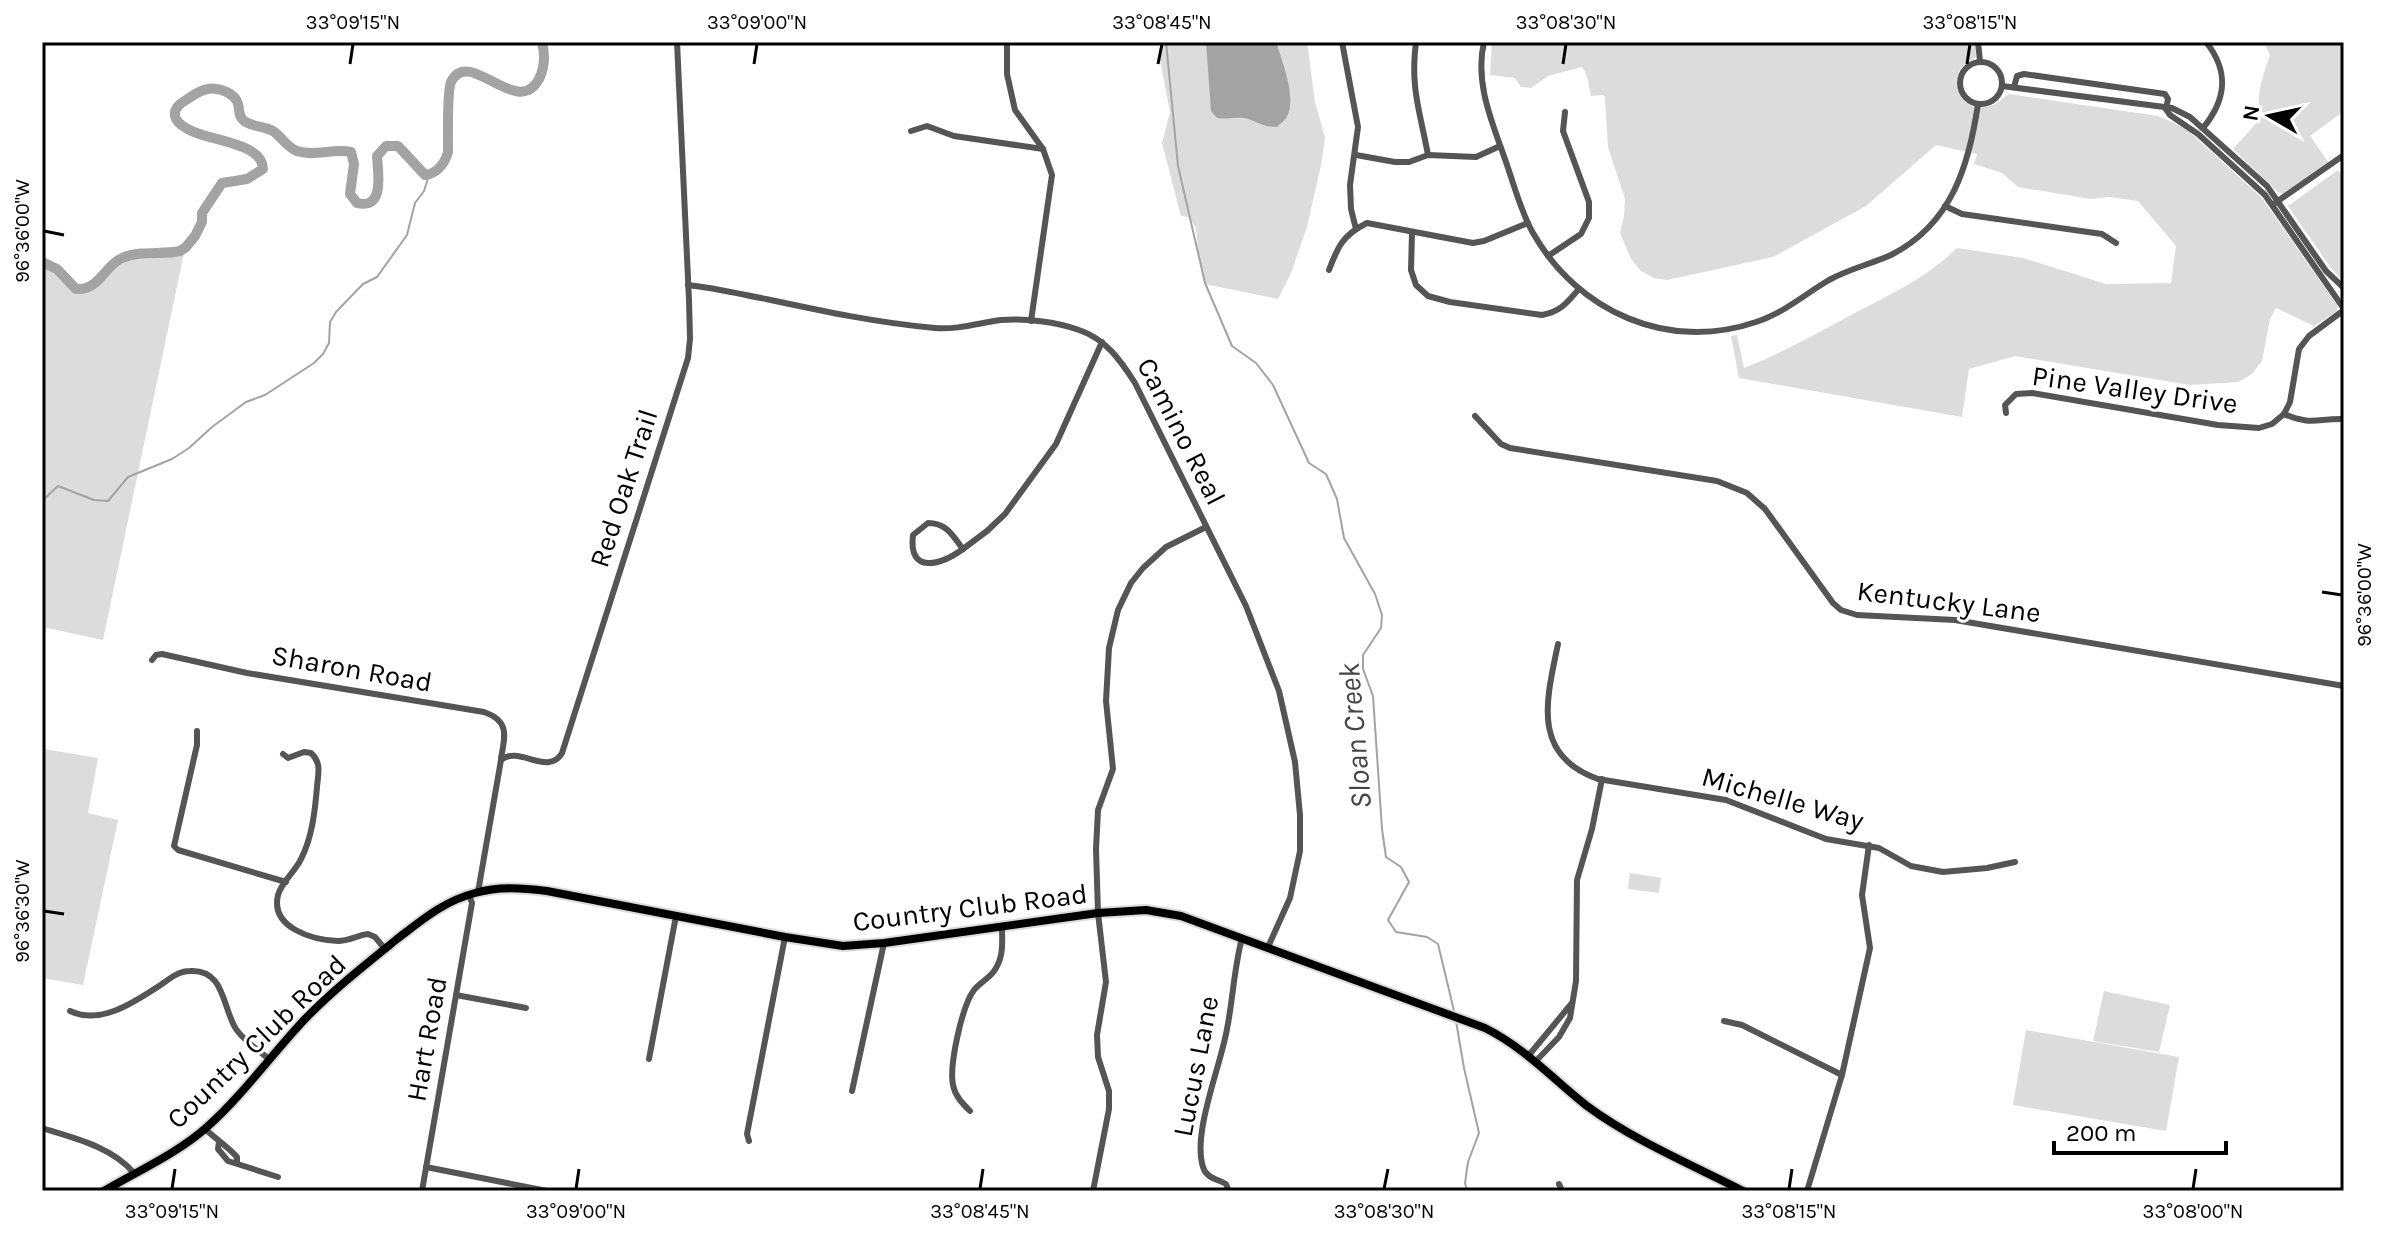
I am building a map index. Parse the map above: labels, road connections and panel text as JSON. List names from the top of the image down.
{
  "streets": {
    "main road": ["Country Club Road"],
    "street": [
      "Pine Valley Drive",
      "Camino Real",
      "Red Oak Trail",
      "Kentucky Lane",
      "Sharon Road",
      "Michelle Way",
      "Hart Road",
      "Lucus Lane"
    ]
  },
  "crossings": [
    ["Camino Real", "Red Oak Trail"],
    ["Camino Real", "Country Club Road"],
    ["Red Oak Trail", "Sharon Road"],
    ["Country Club Road", "Hart Road"],
    ["Country Club Road", "Lucus Lane"]
  ],
  "water": ["Sloan Creek"],
  "scale_bar": "200 m",
  "north": "left",
  "coordinates": [
    "33°09'15\"N",
    "33°09'00\"N",
    "33°08'45\"N",
    "33°08'30\"N",
    "33°08'15\"N",
    "96°36'00\"W",
    "96°36'30\"W",
    "33°08'00\"N"
  ]
}
